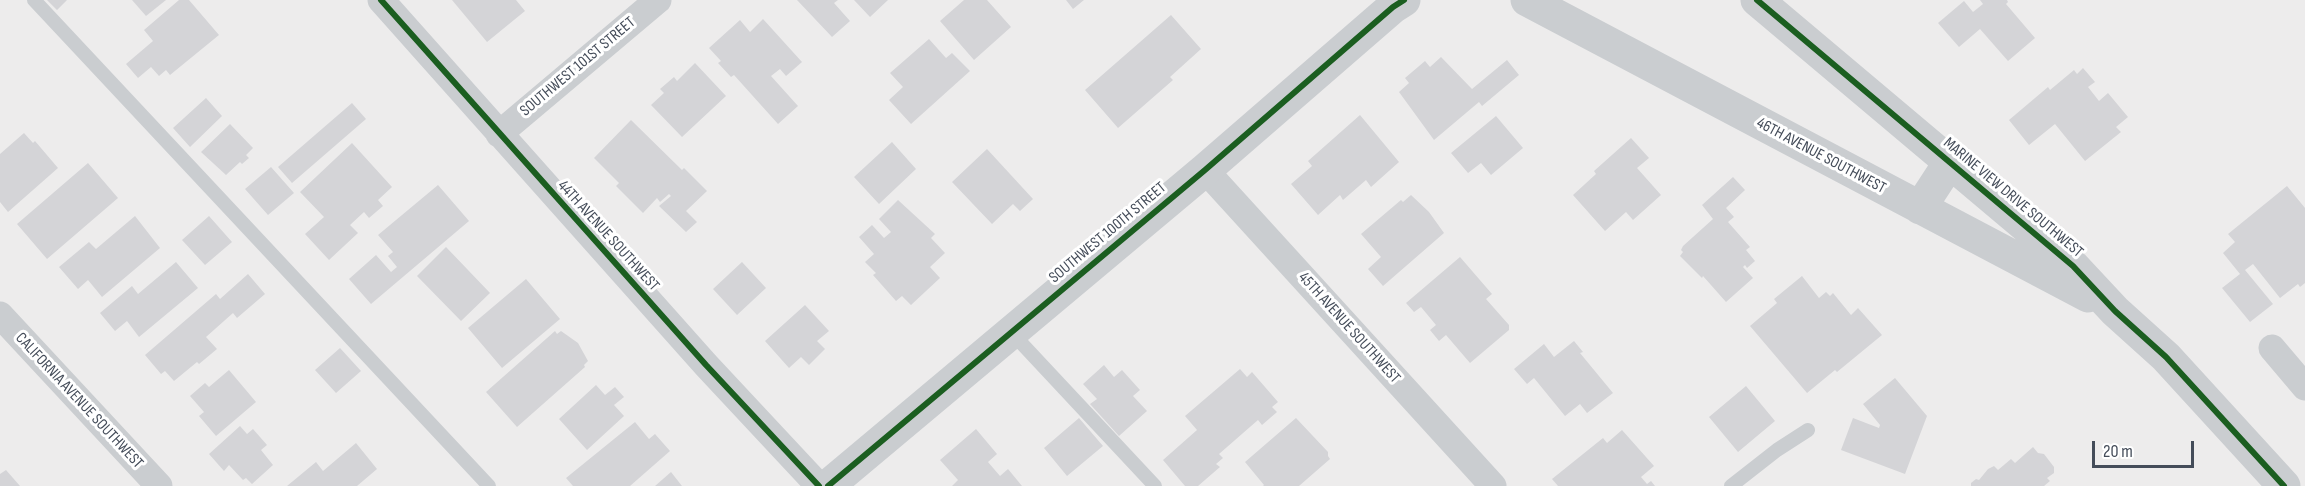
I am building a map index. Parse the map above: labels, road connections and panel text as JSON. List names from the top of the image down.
{
  "streets": {
    "street": [
      "SOUTHWEST 101ST STREET",
      "46TH AVENUE SOUTHWEST",
      "MARINE VIEW DRIVE SOUTHWEST",
      "SOUTHWEST 100TH STREET",
      "44TH AVENUE SOUTHWEST",
      "45TH AVENUE SOUTHWEST",
      "CALIFORNIA AVENUE SOUTHWEST"
    ]
  },
  "crossings": [
    ["SOUTHWEST 101ST STREET", "44TH AVENUE SOUTHWEST"],
    ["46TH AVENUE SOUTHWEST", "MARINE VIEW DRIVE SOUTHWEST"],
    ["SOUTHWEST 100TH STREET", "45TH AVENUE SOUTHWEST"]
  ],
  "scale_bar": "20 m"
}
